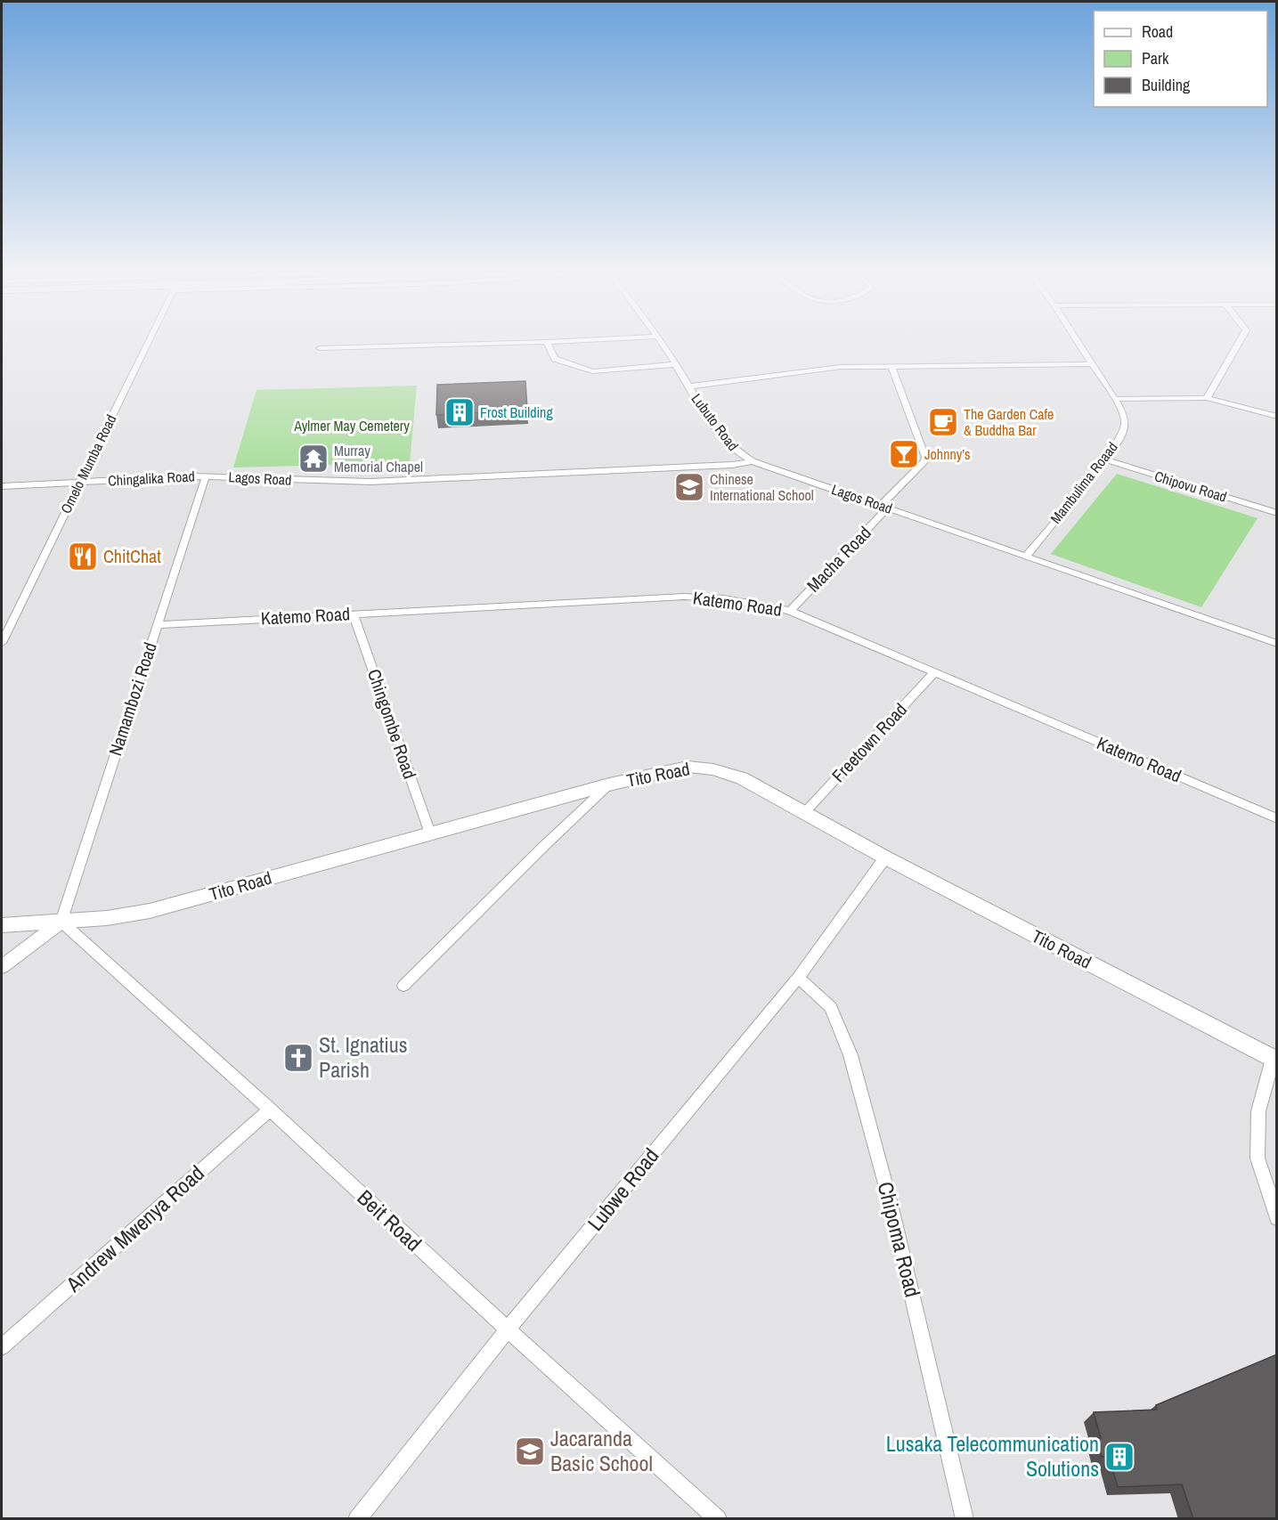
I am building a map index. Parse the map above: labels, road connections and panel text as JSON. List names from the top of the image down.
{
  "streets": {
    "main road": ["Tito Road"],
    "street": [
      "Lubuto Road",
      "Omelo Mumba Road",
      "Chingalika Road",
      "Lagos Road",
      "Mambulima Roaad",
      "Chipovu Road",
      "Macha Road",
      "Katemo Road",
      "Namambozi Road",
      "Chingombe Road",
      "Freetown Road",
      "Lubwe Road",
      "Beit Road",
      "Andrew Mwenya Road",
      "Chipoma Road"
    ]
  },
  "crossings": [
    ["Lubuto Road", "Lagos Road"],
    ["Omelo Mumba Road", "Chingalika Road"],
    ["Chingalika Road", "Lagos Road"],
    ["Chingalika Road", "Namambozi Road"],
    ["Lagos Road", "Mambulima Roaad"],
    ["Lagos Road", "Macha Road"],
    ["Lagos Road", "Namambozi Road"],
    ["Mambulima Roaad", "Chipovu Road"],
    ["Macha Road", "Katemo Road"],
    ["Katemo Road", "Namambozi Road"],
    ["Katemo Road", "Chingombe Road"],
    ["Katemo Road", "Freetown Road"],
    ["Namambozi Road", "Tito Road"],
    ["Namambozi Road", "Beit Road"],
    ["Chingombe Road", "Tito Road"],
    ["Freetown Road", "Tito Road"],
    ["Tito Road", "Lubwe Road"],
    ["Tito Road", "Beit Road"],
    ["Lubwe Road", "Beit Road"],
    ["Lubwe Road", "Chipoma Road"],
    ["Beit Road", "Andrew Mwenya Road"]
  ],
  "parks": ["Aylmer May Cemetery"],
  "places": {
    "building": ["Frost Building", "Lusaka Telecommunication Solutions"],
    "cafe": ["The Garden Cafe & Buddha Bar"],
    "bar": ["Johnny’s"],
    "temple": ["Murray Memorial Chapel"],
    "school or university": ["Chinese International School", "Jacaranda Basic School"],
    "restaurant": ["ChitChat"],
    "church": ["St. Ignatius Parish"]
  },
  "legend": ["Road", "Park", "Building"]
}
